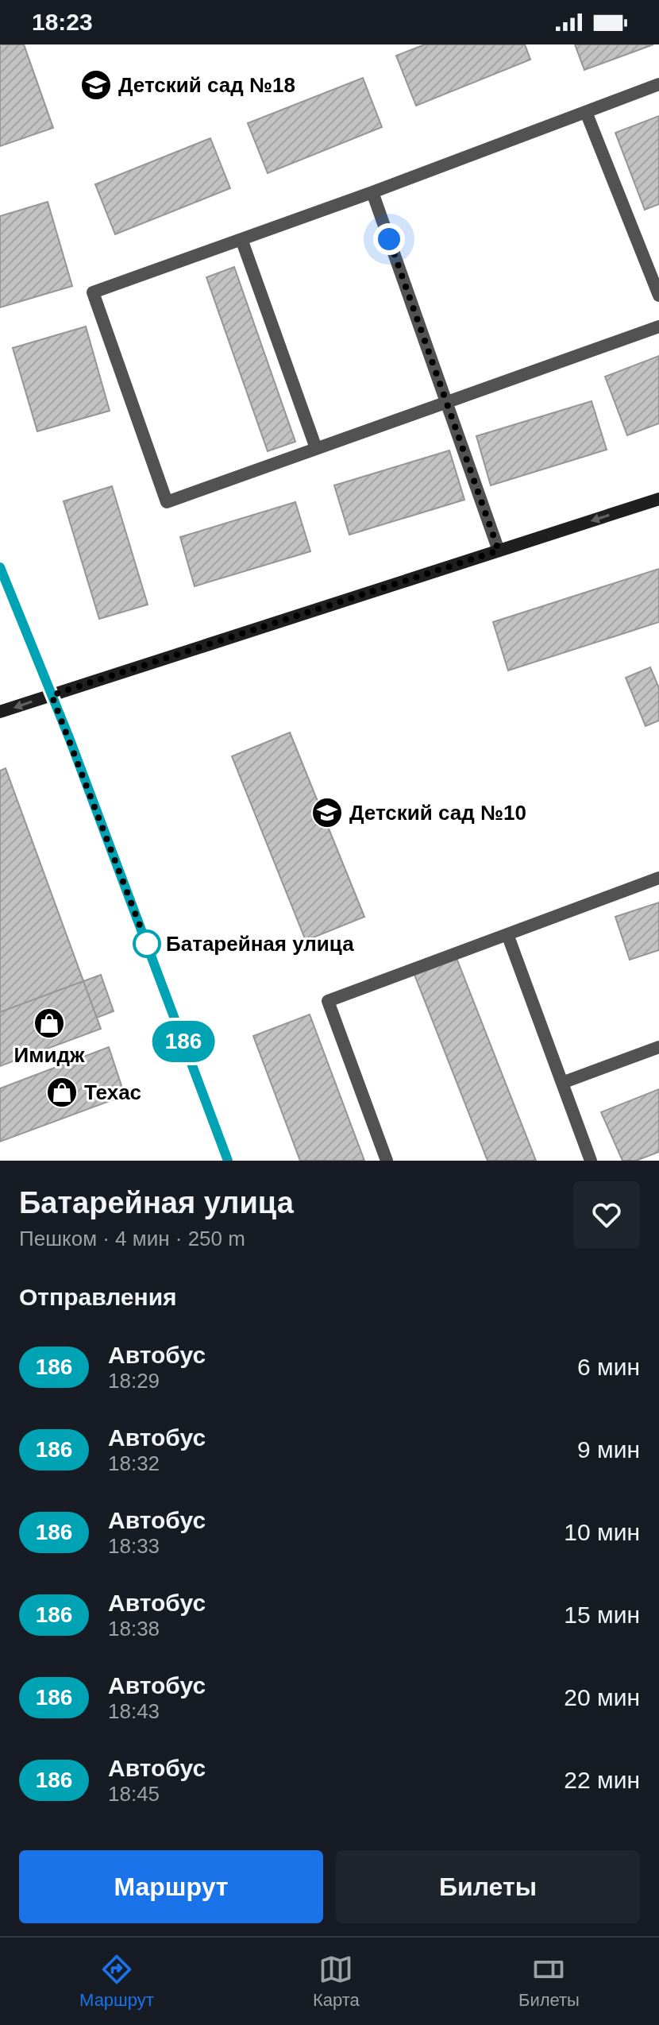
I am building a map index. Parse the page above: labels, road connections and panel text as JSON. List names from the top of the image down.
{
  "places": {
    "school or university": ["Детский сад №18", "Детский сад №10"],
    "other": ["Батарейная улица"],
    "shop": ["Имидж", "Техас"]
  },
  "lines": ["bus line 186"],
  "page": {
    "status": "18:23",
    "on_map": "186",
    "heading": [
      ["Батарейная улица", "Пешком · 4 мин · 250 m"],
      "Отправления"
    ],
    "list": [
      {
        "mark": "186",
        "name": "Автобус",
        "note": "18:29",
        "value": "6 мин"
      },
      {
        "mark": "186",
        "name": "Автобус",
        "note": "18:32",
        "value": "9 мин"
      },
      {
        "mark": "186",
        "name": "Автобус",
        "note": "18:33",
        "value": "10 мин"
      },
      {
        "mark": "186",
        "name": "Автобус",
        "note": "18:38",
        "value": "15 мин"
      },
      {
        "mark": "186",
        "name": "Автобус",
        "note": "18:43",
        "value": "20 мин"
      },
      {
        "mark": "186",
        "name": "Автобус",
        "note": "18:45",
        "value": "22 мин"
      }
    ],
    "buttons": ["Маршрут", "Билеты"],
    "tabs": ["Маршрут", "Карта", "Билеты"]
  }
}
